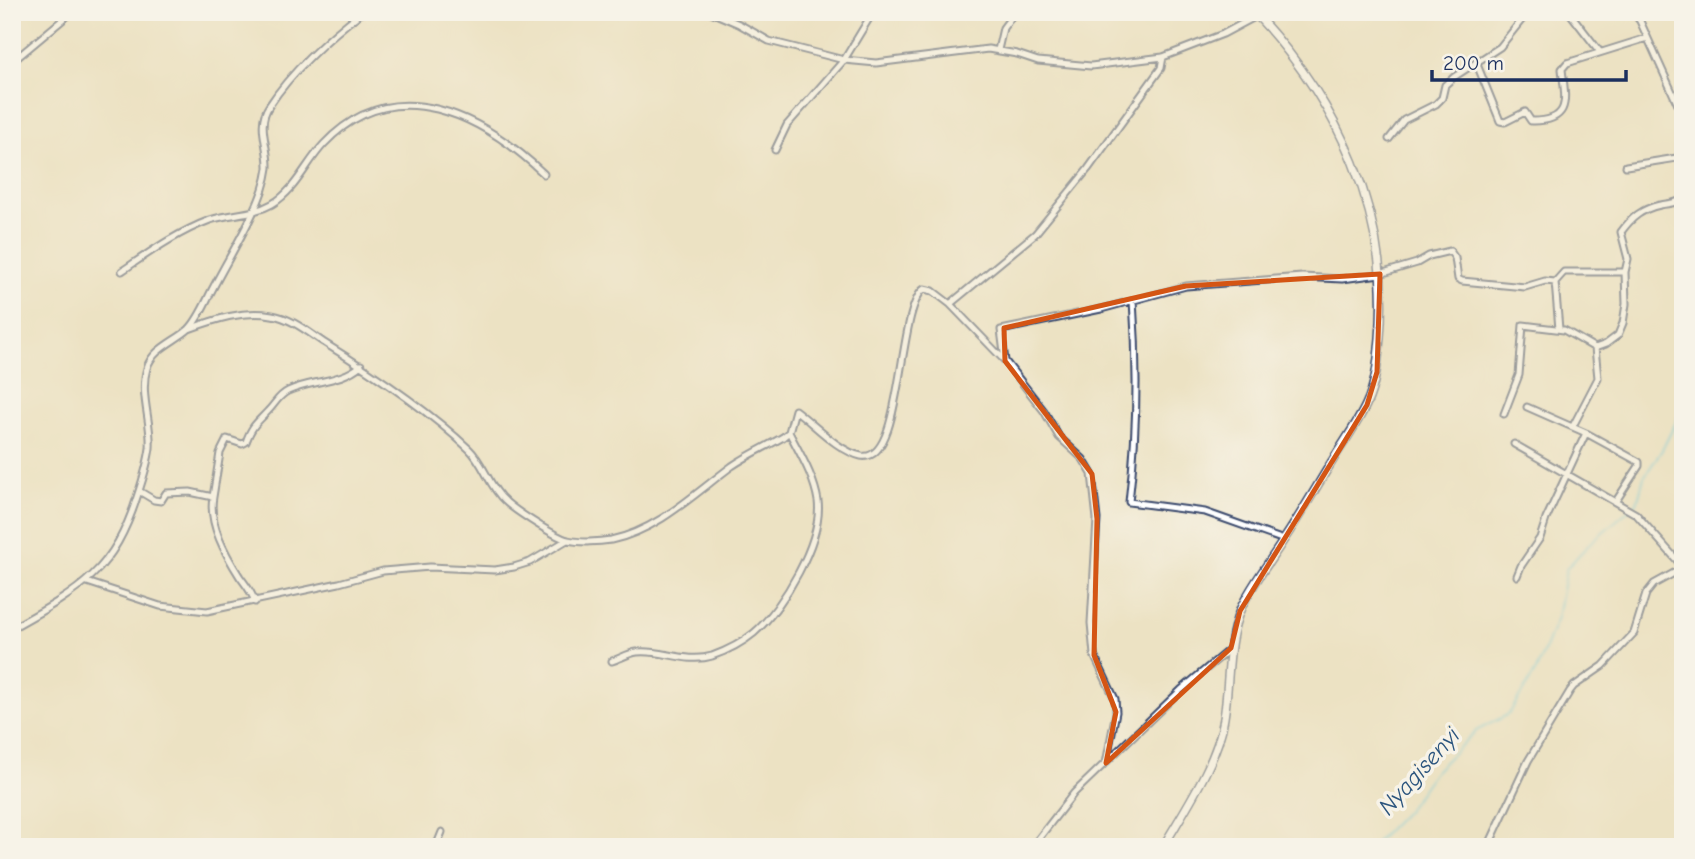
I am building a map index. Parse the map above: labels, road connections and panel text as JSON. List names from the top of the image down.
{
  "water": ["Nyagisenyi"],
  "scale_bar": "200 m"
}
